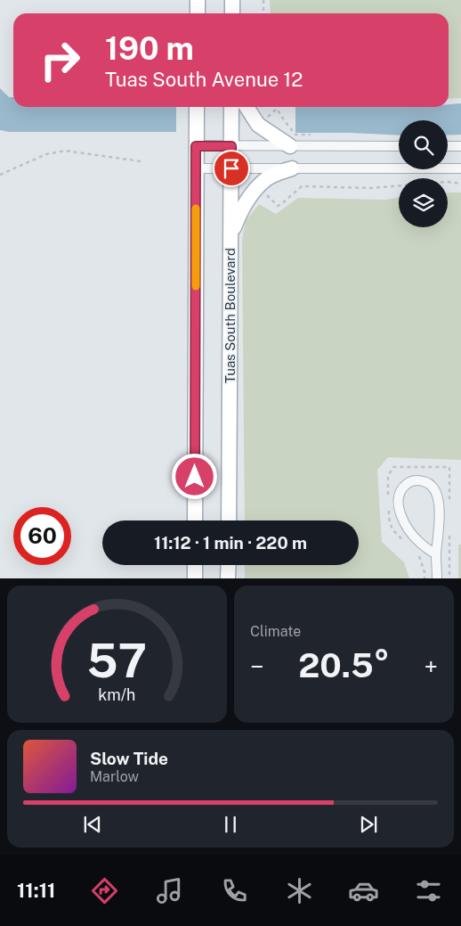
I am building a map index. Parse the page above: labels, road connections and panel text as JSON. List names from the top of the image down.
{
  "streets": {
    "main road": ["Tuas South Boulevard"]
  },
  "page": {
    "turn": ["190 m", "Tuas South Avenue 12"],
    "limit": "60",
    "trip": "11:12 · 1 min · 220 m",
    "tile": "Climate",
    "heat": ["−", "20.5°", "+"],
    "song": ["Slow Tide", "Marlow"],
    "tabs": "11:11",
    "gauge": ["57", "km/h"]
  }
}
